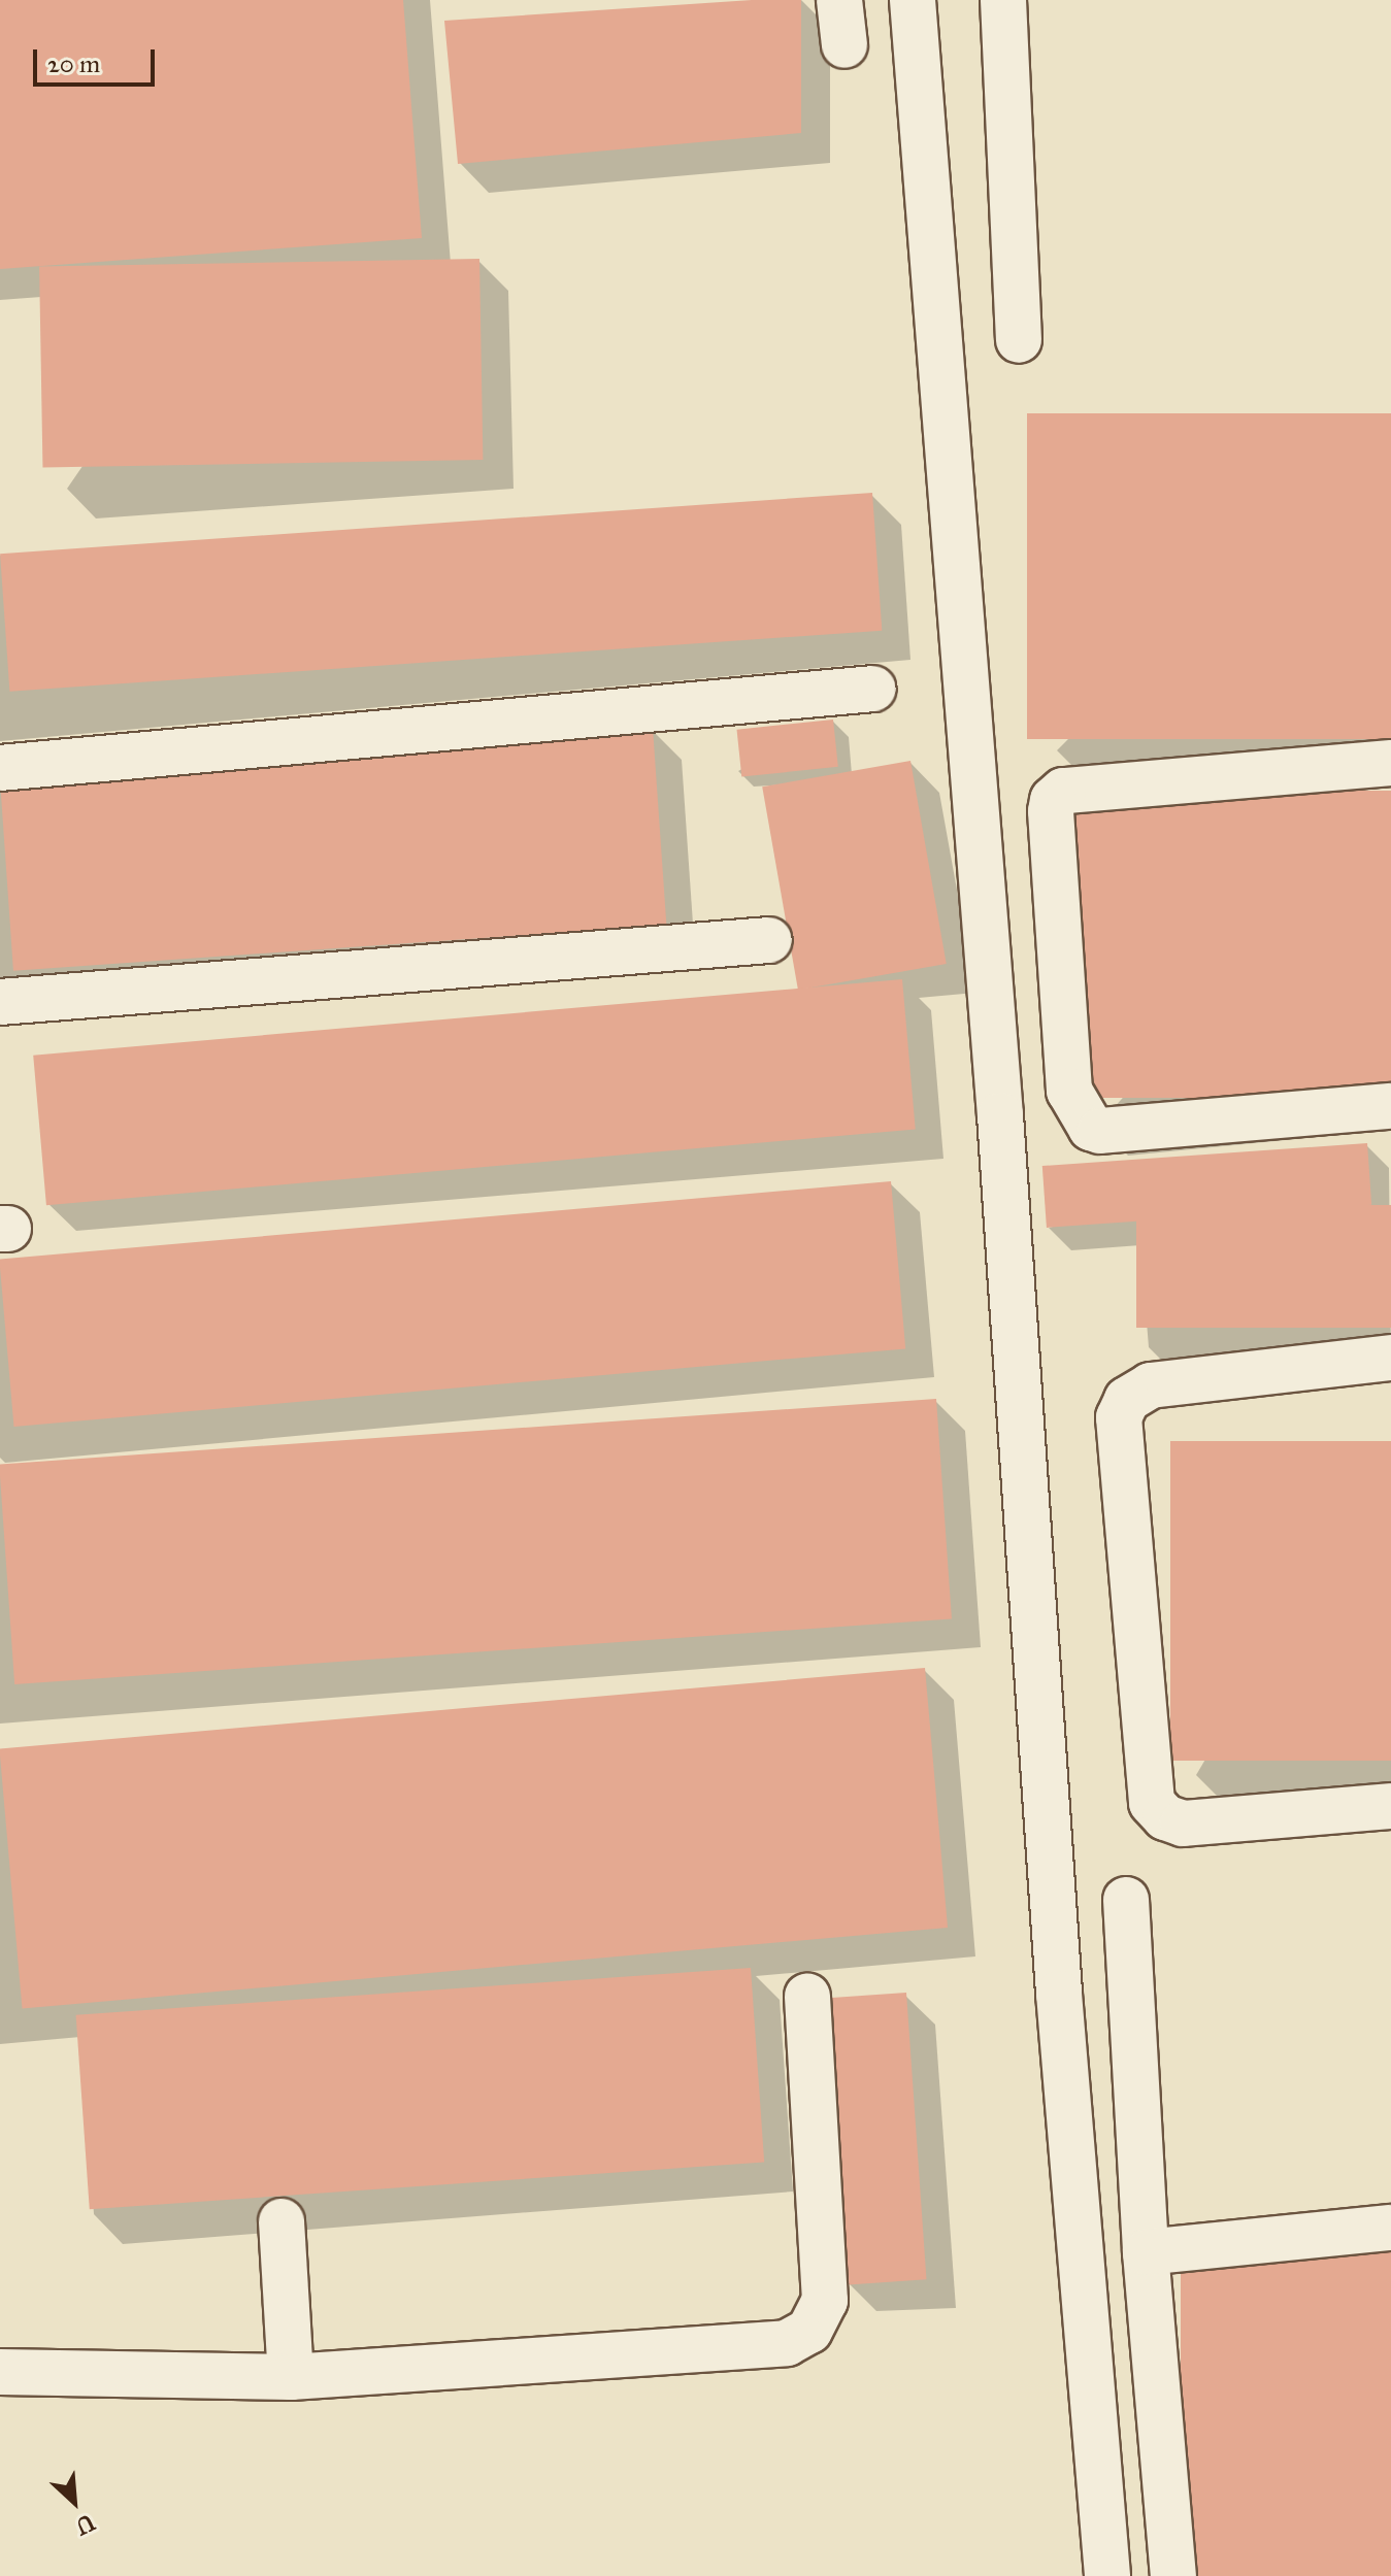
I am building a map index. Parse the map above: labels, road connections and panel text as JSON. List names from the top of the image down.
{
  "scale_bar": "20 m",
  "north": "bottom right"
}
